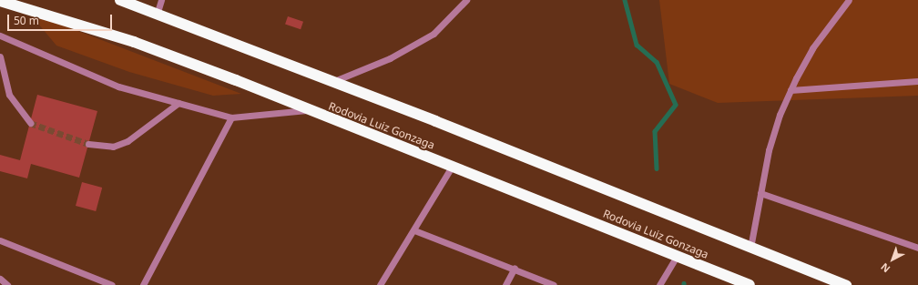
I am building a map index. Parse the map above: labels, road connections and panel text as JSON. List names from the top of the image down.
{
  "streets": {
    "highway": ["Rodovia Luiz Gonzaga"]
  },
  "scale_bar": "50 m",
  "north": "bottom left"
}
